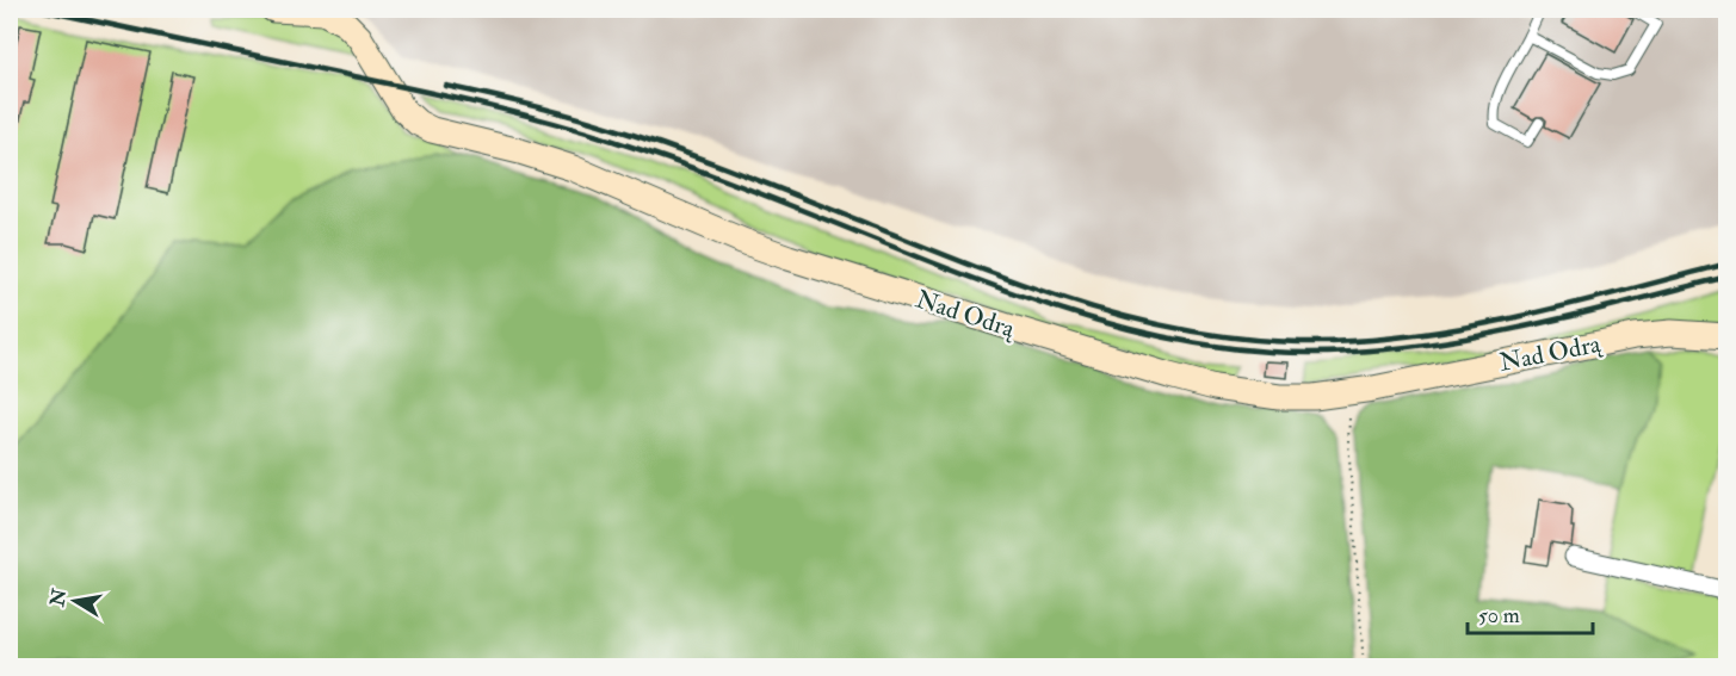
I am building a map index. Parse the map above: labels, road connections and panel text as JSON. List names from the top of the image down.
{
  "streets": {
    "street": ["Nad Odrą"]
  },
  "scale_bar": "50 m",
  "north": "left"
}
